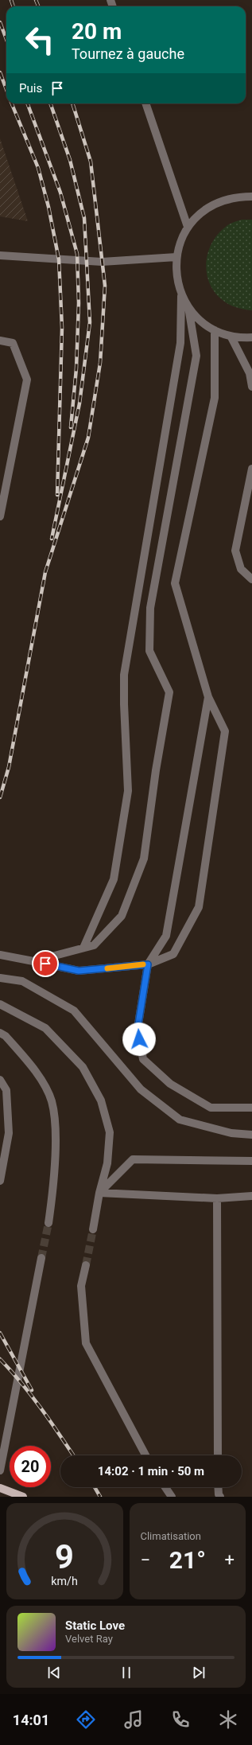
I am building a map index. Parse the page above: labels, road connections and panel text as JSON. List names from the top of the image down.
{
  "page": {
    "turn": ["20 m", "Tournez à gauche"],
    "then": "Puis",
    "limit": "20",
    "trip": "14:02 · 1 min · 50 m",
    "tile": "Climatisation",
    "heat": ["−", "21°", "+"],
    "song": ["Static Love", "Velvet Ray"],
    "tabs": "14:01",
    "gauge": ["9", "km/h"]
  }
}
